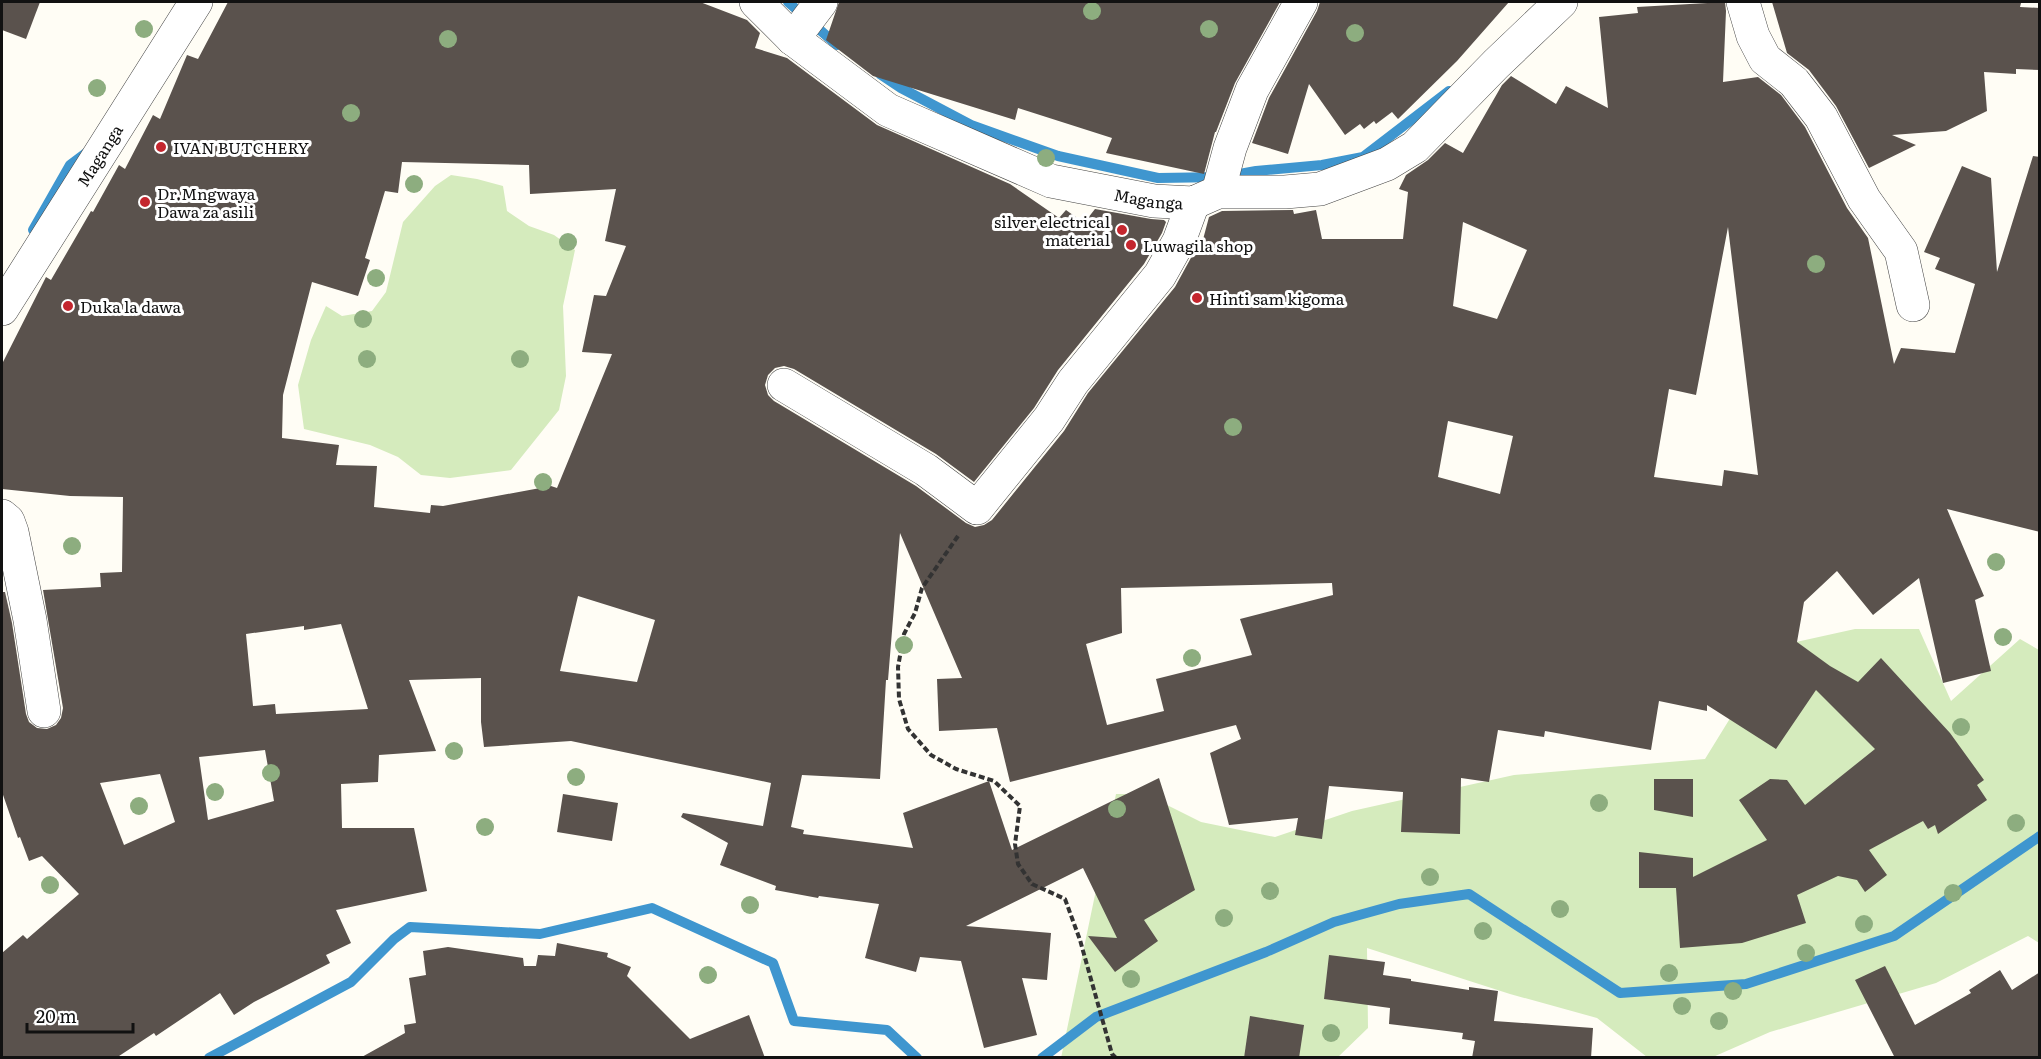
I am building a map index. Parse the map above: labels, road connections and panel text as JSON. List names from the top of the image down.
{
  "streets": {
    "street": ["Maganga"]
  },
  "places": [
    "IVAN BUTCHERY",
    "Dr.Mngwaya Dawa za asili",
    "silver electrical material",
    "Luwagila shop",
    "Hinti sam kigoma",
    "Duka la dawa"
  ],
  "scale_bar": "20 m"
}
